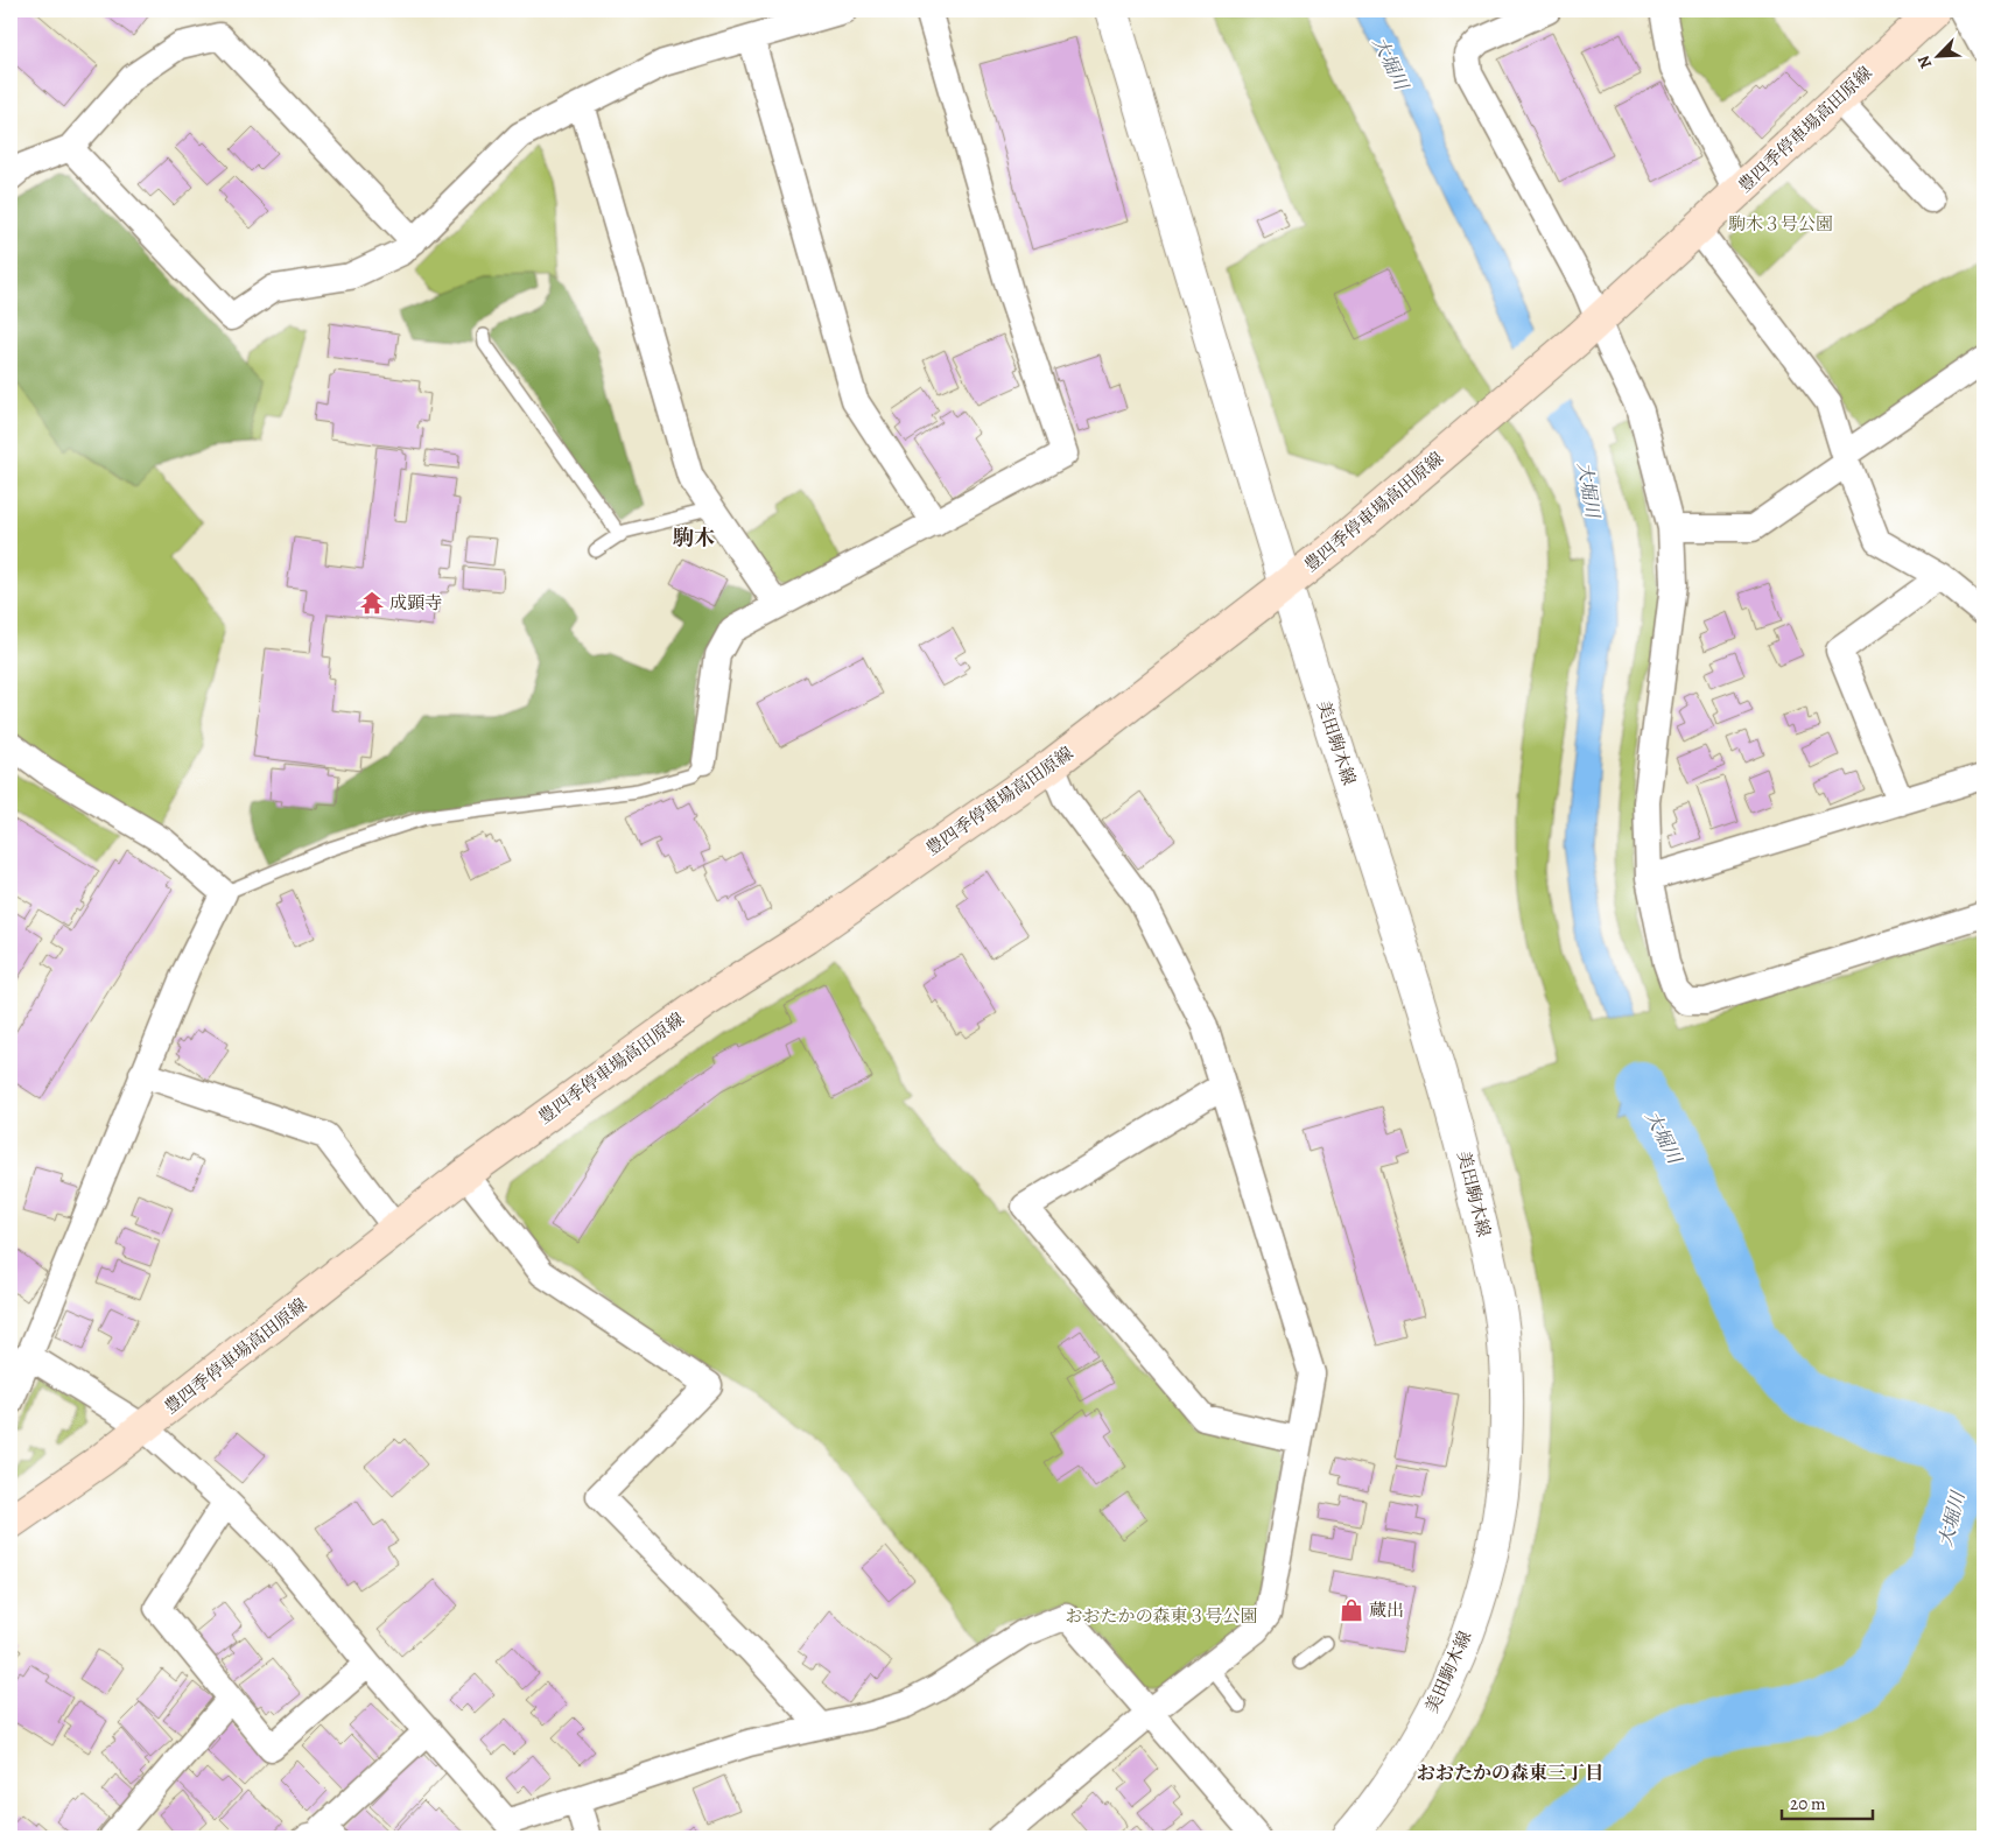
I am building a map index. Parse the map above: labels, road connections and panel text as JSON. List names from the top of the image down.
{
  "streets": {
    "main road": ["豊四季停車場高田原線"],
    "street": ["美田駒木線"]
  },
  "crossings": [
    ["豊四季停車場高田原線", "美田駒木線"]
  ],
  "districts": ["駒木", "おおたかの森東三丁目"],
  "water": ["大堀川"],
  "parks": ["駒木３号公園", "おおたかの森東３号公園"],
  "places": {
    "temple": ["成顕寺"],
    "shop": ["蔵出"]
  },
  "scale_bar": "20 m",
  "north": "bottom left"
}
